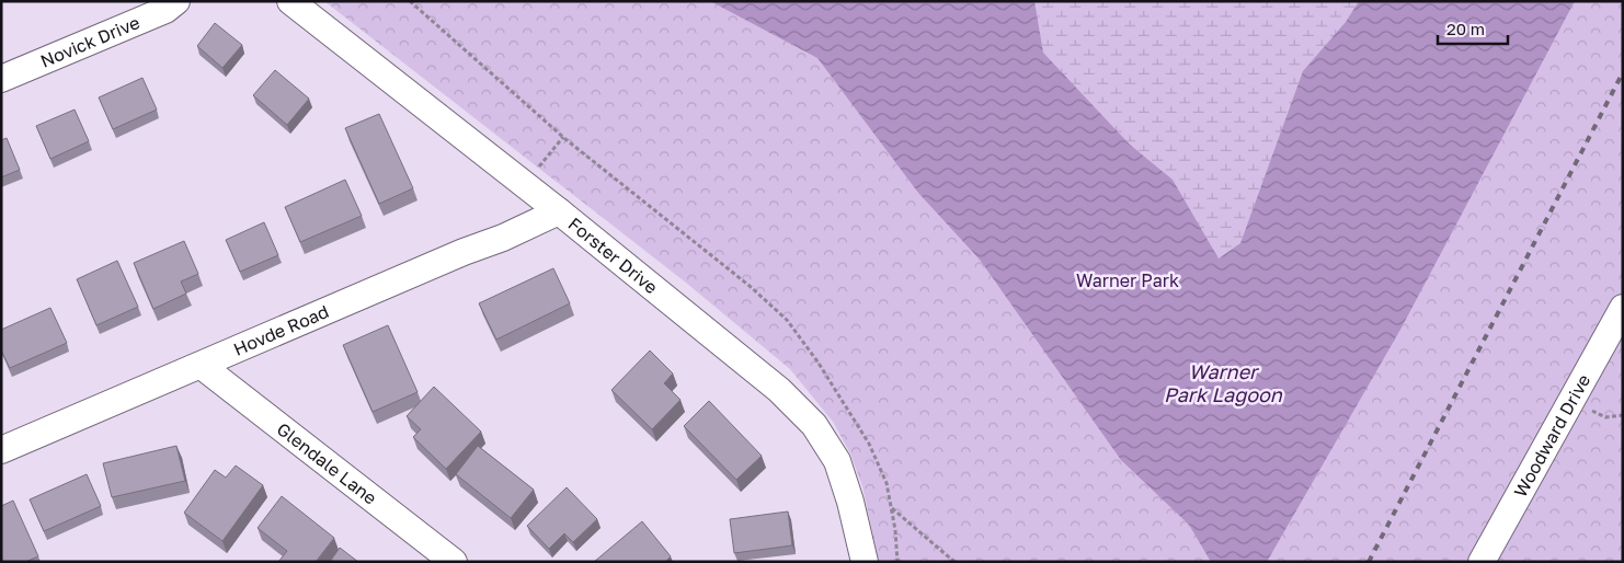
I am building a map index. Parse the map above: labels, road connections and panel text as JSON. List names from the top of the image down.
{
  "streets": {
    "street": [
      "Novick Drive",
      "Forster Drive",
      "Hovde Road",
      "Woodward Drive",
      "Glendale Lane"
    ]
  },
  "crossings": [
    ["Forster Drive", "Hovde Road"],
    ["Hovde Road", "Glendale Lane"]
  ],
  "water": ["Warner Park Lagoon"],
  "parks": ["Warner Park"],
  "scale_bar": "20 m"
}
